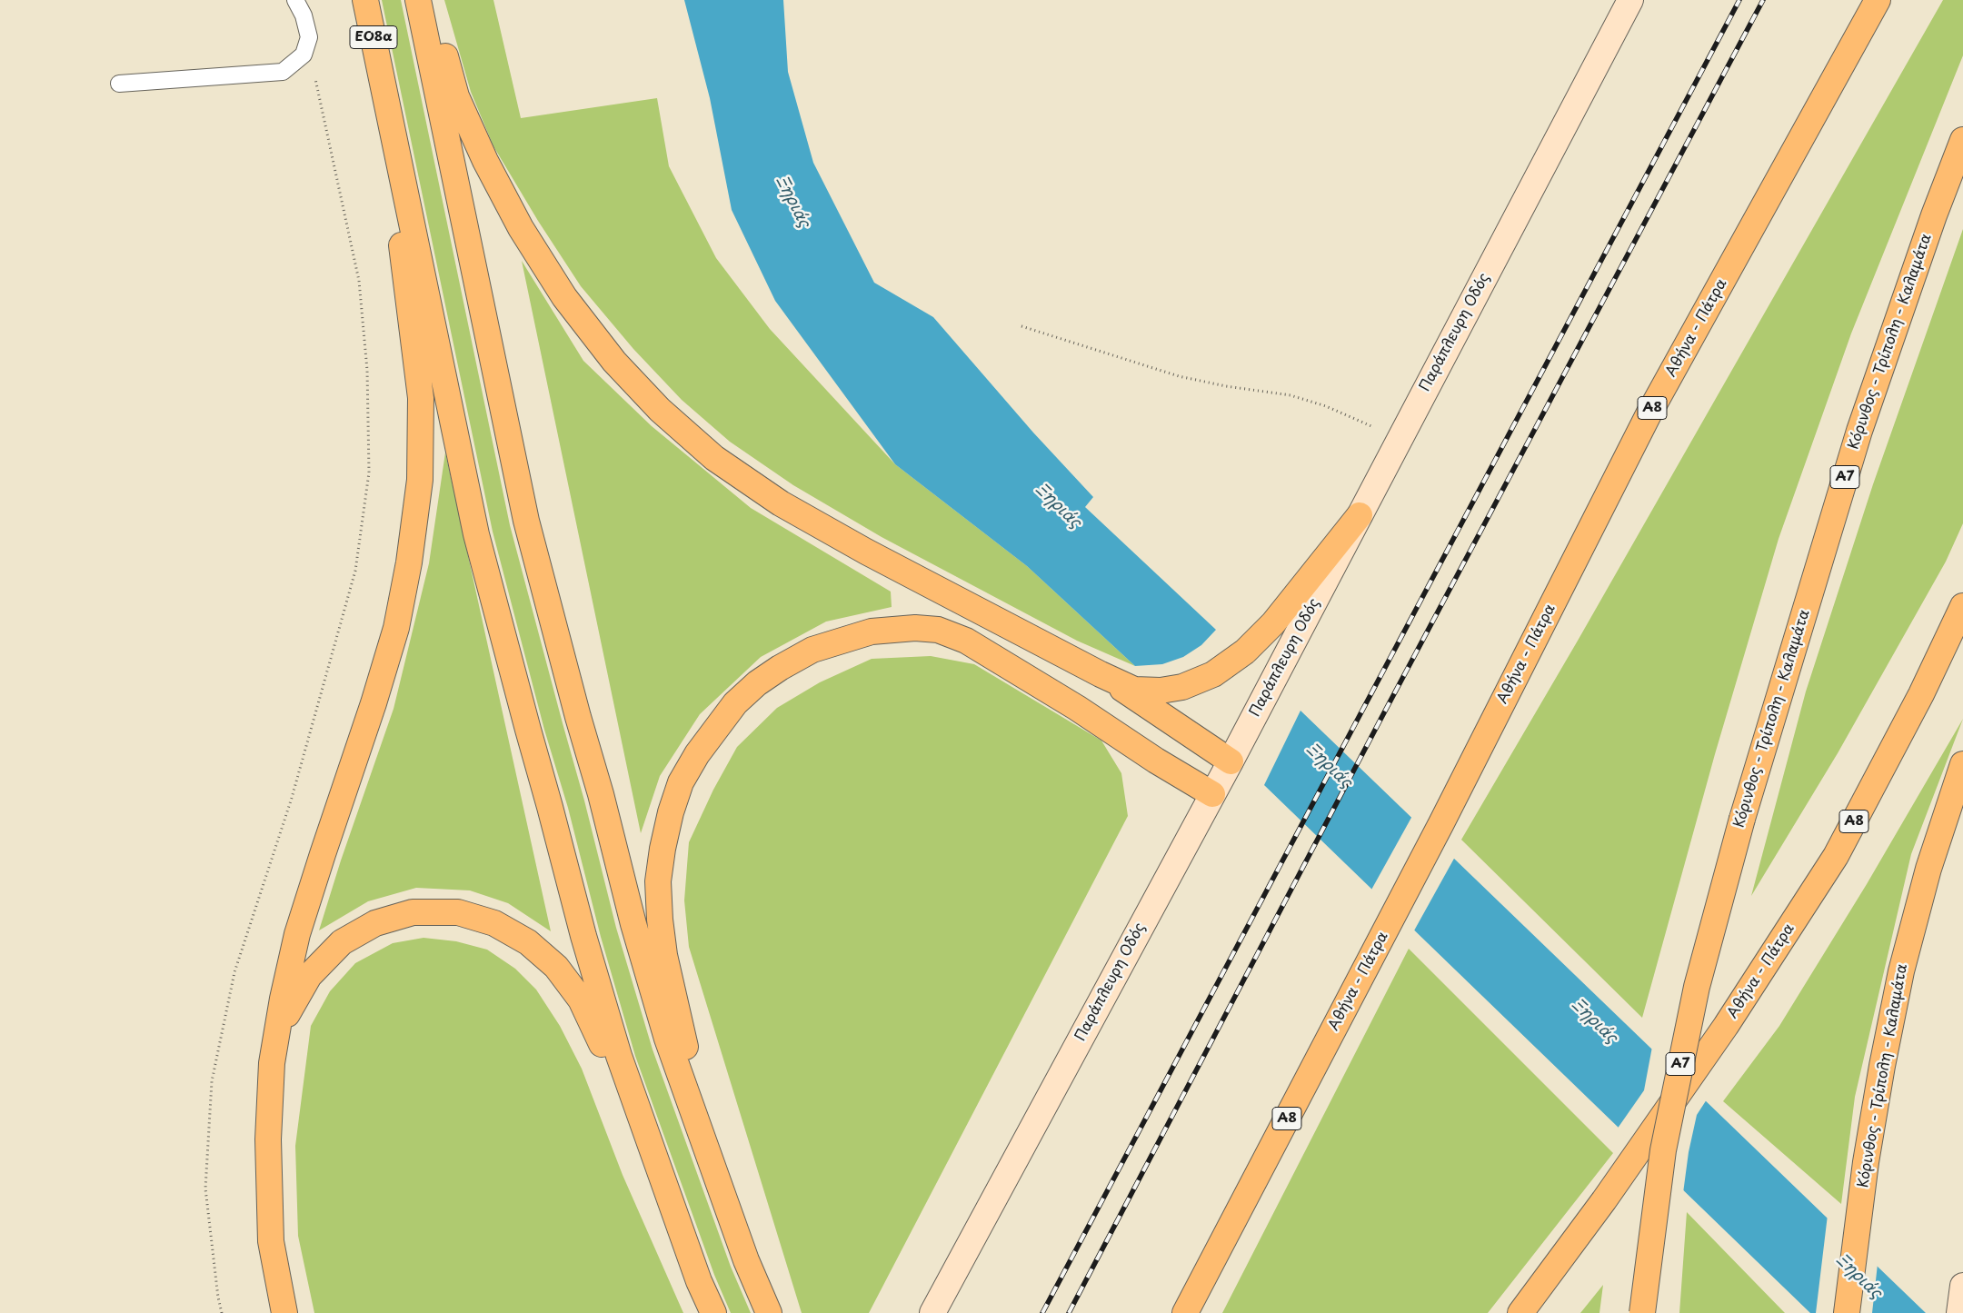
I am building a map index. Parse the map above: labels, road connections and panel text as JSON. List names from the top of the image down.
{
  "streets": {
    "highway": [
      "ΕΟ8α",
      "Αθήνα - Πάτρα",
      "Κόρινθος - Τρίπολη - Καλαμάτα",
      "Α8",
      "Α7"
    ],
    "main road": ["Παράπλευρη Οδός"]
  },
  "water": ["Ξηριάς"]
}
